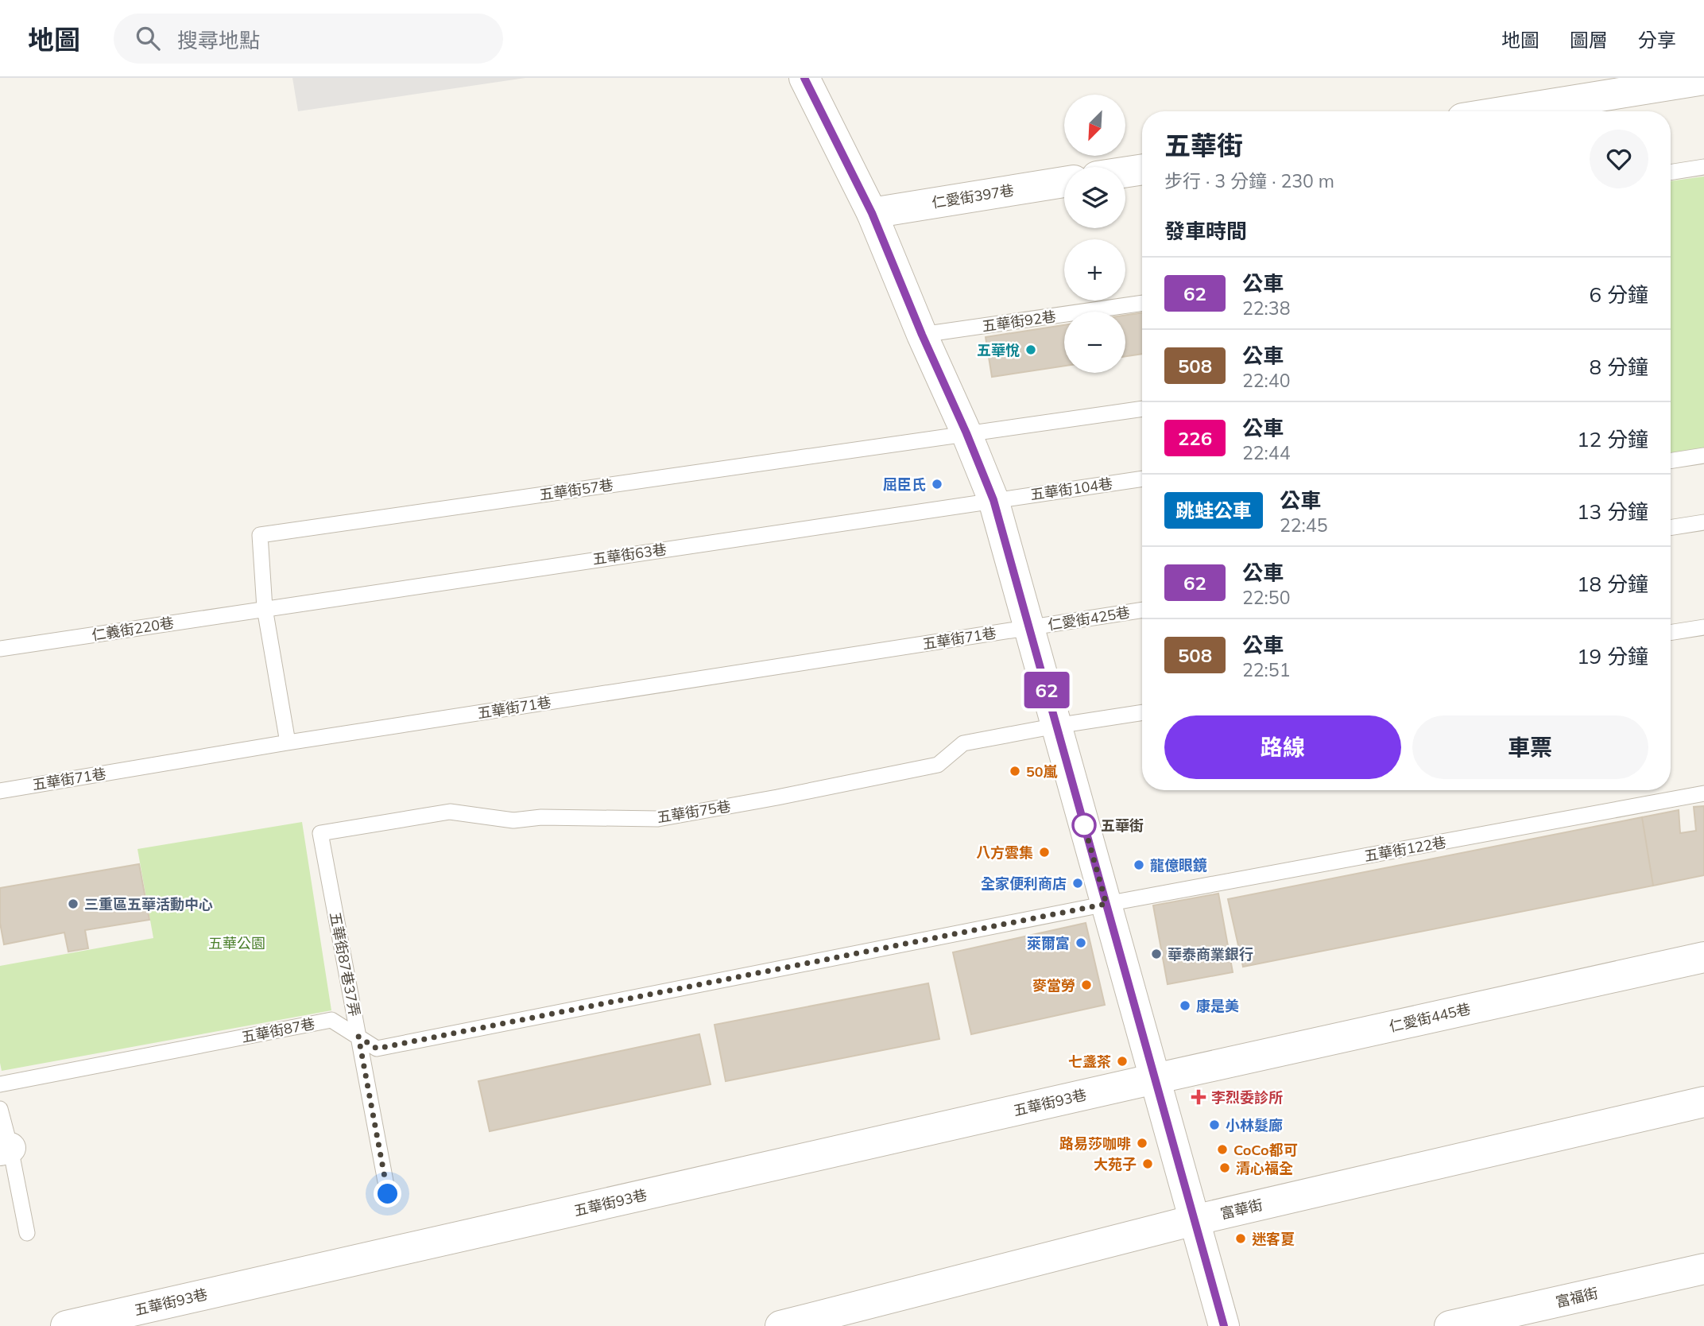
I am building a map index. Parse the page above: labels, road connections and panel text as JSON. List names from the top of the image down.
{
  "streets": {
    "street": [
      "仁愛街397巷",
      "仁愛街445巷",
      "五華街93巷",
      "富華街",
      "富福街"
    ],
    "lane": [
      "五華街92巷",
      "五華街104巷",
      "五華街57巷",
      "五華街63巷",
      "仁愛街425巷",
      "仁義街220巷",
      "五華街71巷",
      "五華街75巷",
      "五華街122巷",
      "五華街87巷37弄",
      "五華街87巷"
    ]
  },
  "crossings": [
    ["五華街104巷", "五華街63巷"],
    ["五華街57巷", "五華街63巷"],
    ["五華街57巷", "仁義街220巷"],
    ["五華街63巷", "仁義街220巷"],
    ["仁愛街425巷", "五華街71巷"],
    ["五華街75巷", "五華街87巷37弄"],
    ["五華街122巷", "五華街87巷"],
    ["五華街87巷37弄", "五華街87巷"],
    ["仁愛街445巷", "五華街93巷"]
  ],
  "parks": ["五華公園"],
  "places": {
    "other": [
      "五華悅",
      "屈臣氏",
      "50嵐",
      "五華街",
      "八方雲集",
      "龍億眼鏡",
      "全家便利商店",
      "三重區五華活動中心",
      "萊爾富",
      "華泰商業銀行",
      "麥當勞",
      "康是美",
      "七盞茶",
      "小林髮廊",
      "路易莎咖啡",
      "CoCo都可",
      "大苑子",
      "清心福全",
      "迷客夏"
    ],
    "health": ["李烈委診所"]
  },
  "lines": ["bus line 62"],
  "north": "bottom left",
  "page": {
    "header": "地圖",
    "search": "搜尋地點",
    "nav": ["地圖", "圖層", "分享"],
    "on_map": "62",
    "map_buttons": ["+", "−"],
    "heading": [
      ["五華街", "步行 · 3 分鐘 · 230 m"],
      "發車時間"
    ],
    "list": [
      {
        "mark": "62",
        "name": "公車",
        "note": "22:38",
        "value": "6 分鐘"
      },
      {
        "mark": "508",
        "name": "公車",
        "note": "22:40",
        "value": "8 分鐘"
      },
      {
        "mark": "226",
        "name": "公車",
        "note": "22:44",
        "value": "12 分鐘"
      },
      {
        "mark": "跳蛙公車",
        "name": "公車",
        "note": "22:45",
        "value": "13 分鐘"
      },
      {
        "mark": "62",
        "name": "公車",
        "note": "22:50",
        "value": "18 分鐘"
      },
      {
        "mark": "508",
        "name": "公車",
        "note": "22:51",
        "value": "19 分鐘"
      }
    ],
    "buttons": ["路線", "車票"]
  }
}
